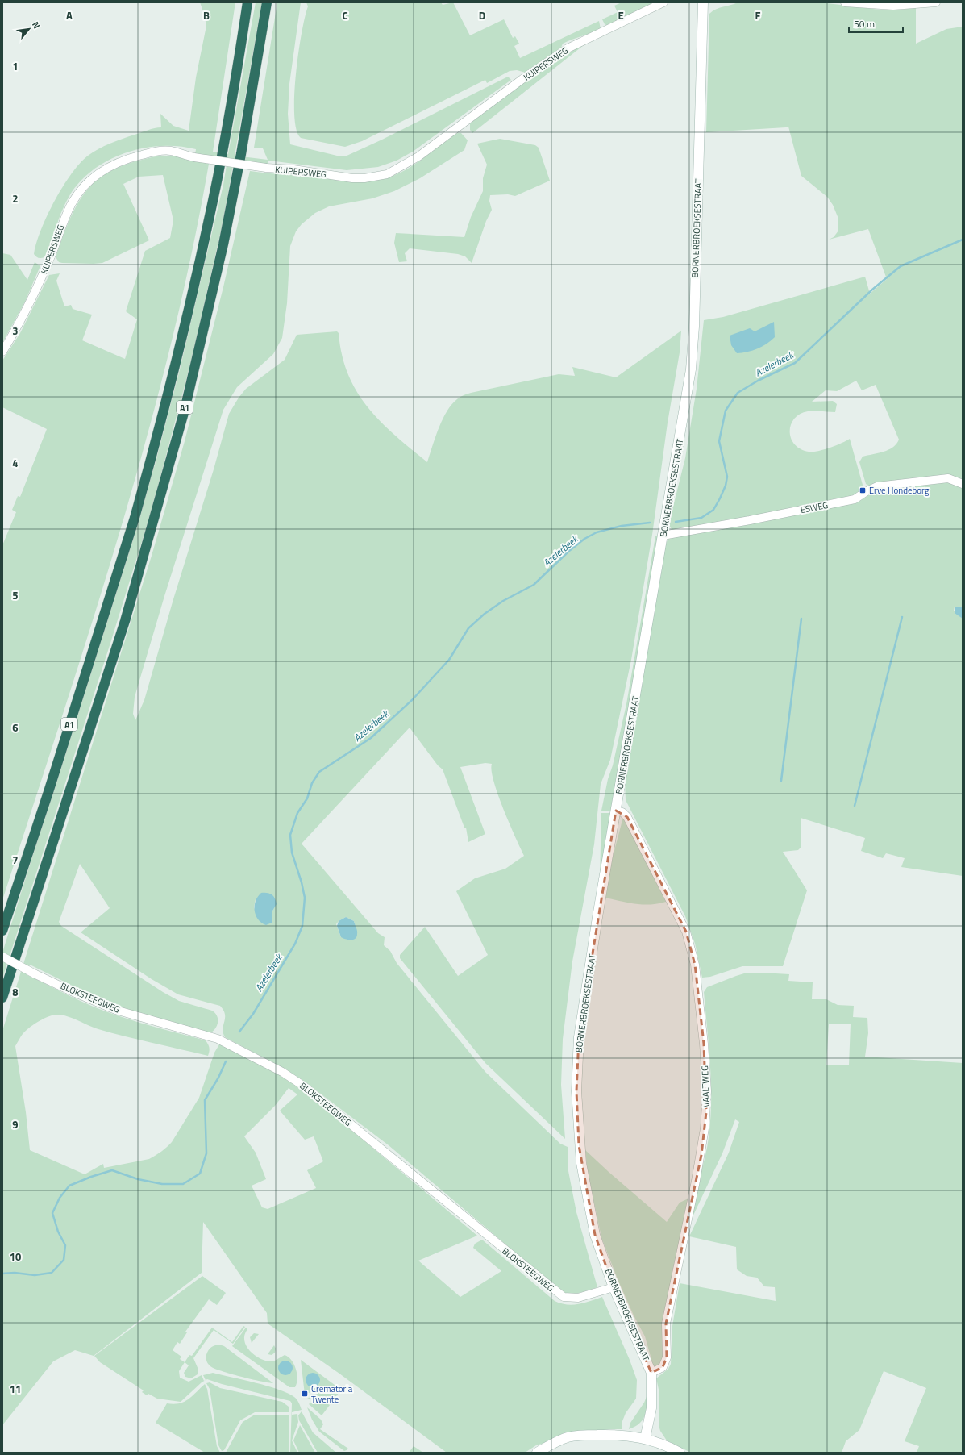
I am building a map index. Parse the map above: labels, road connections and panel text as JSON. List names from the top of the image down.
{
  "streets": {
    "highway": ["A1"],
    "main road": ["BORNERBROEKSESTRAAT"],
    "street": [
      "KUIPERSWEG",
      "ESWEG",
      "BLOKSTEEGWEG",
      "VAALTWEG"
    ]
  },
  "crossings": [
    ["BORNERBROEKSESTRAAT", "ESWEG"],
    ["BORNERBROEKSESTRAAT", "BLOKSTEEGWEG"],
    ["BORNERBROEKSESTRAAT", "VAALTWEG"]
  ],
  "water": ["Azelerbeek"],
  "places": {
    "transit": ["Erve Hondeborg", "Crematoria Twente"]
  },
  "scale_bar": "50 m",
  "north": "top right",
  "grid": {
    "columns": [
      "A",
      "B",
      "C",
      "D",
      "E",
      "F"
    ],
    "rows": [
      "1",
      "2",
      "3",
      "4",
      "5",
      "6",
      "7",
      "8",
      "9",
      "10",
      "11"
    ]
  }
}
